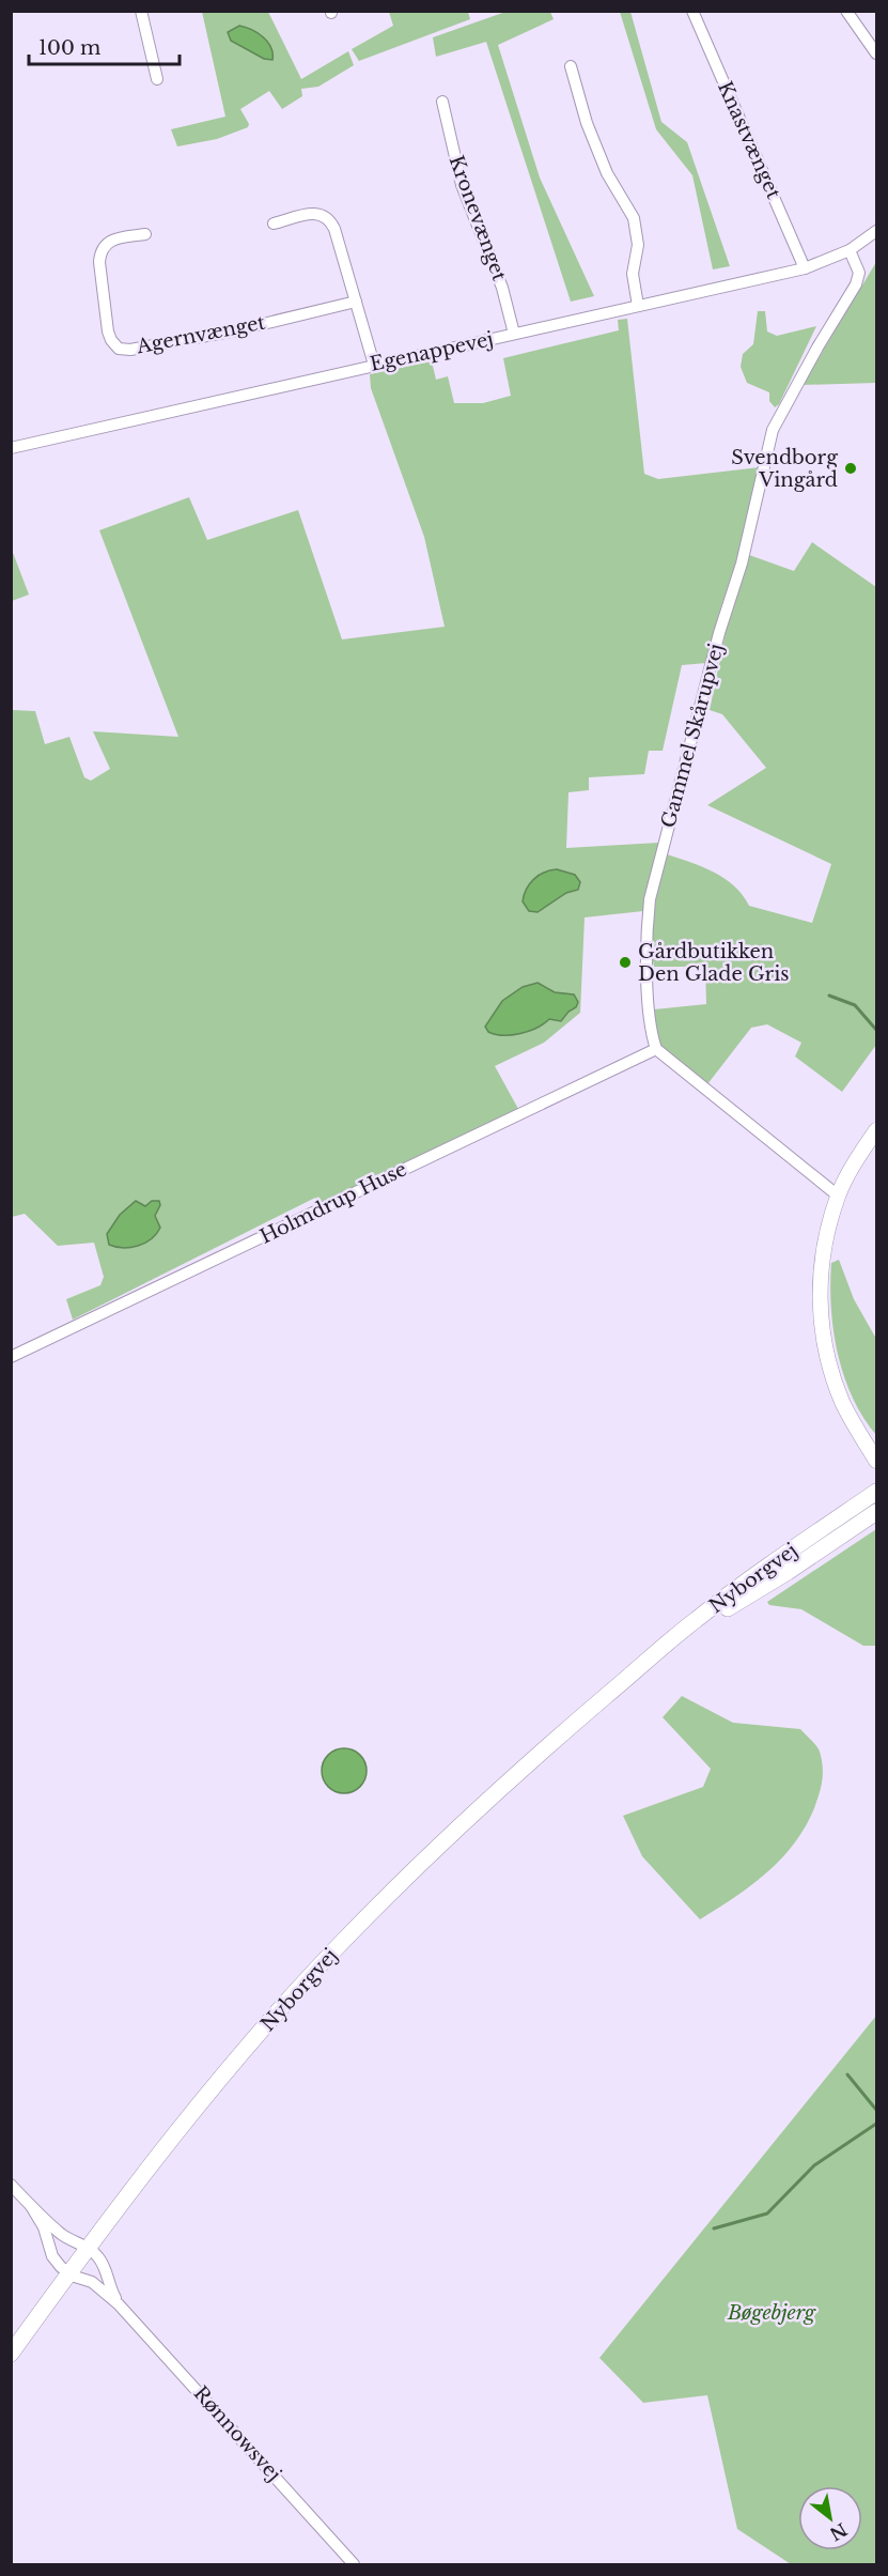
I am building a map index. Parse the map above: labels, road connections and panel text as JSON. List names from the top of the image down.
{
  "streets": {
    "main road": ["Nyborgvej"],
    "street": [
      "Knastvænget",
      "Kronevænget",
      "Agernvænget",
      "Egenappevej",
      "Gammel Skårupvej",
      "Holmdrup Huse",
      "Rønnowsvej"
    ]
  },
  "crossings": [
    ["Knastvænget", "Egenappevej"],
    ["Kronevænget", "Egenappevej"],
    ["Egenappevej", "Gammel Skårupvej"],
    ["Gammel Skårupvej", "Holmdrup Huse"],
    ["Nyborgvej", "Rønnowsvej"]
  ],
  "parks": ["Bøgebjerg"],
  "places": ["Svendborg Vingård", "Gårdbutikken Den Glade Gris"],
  "scale_bar": "100 m",
  "north": "bottom right"
}
